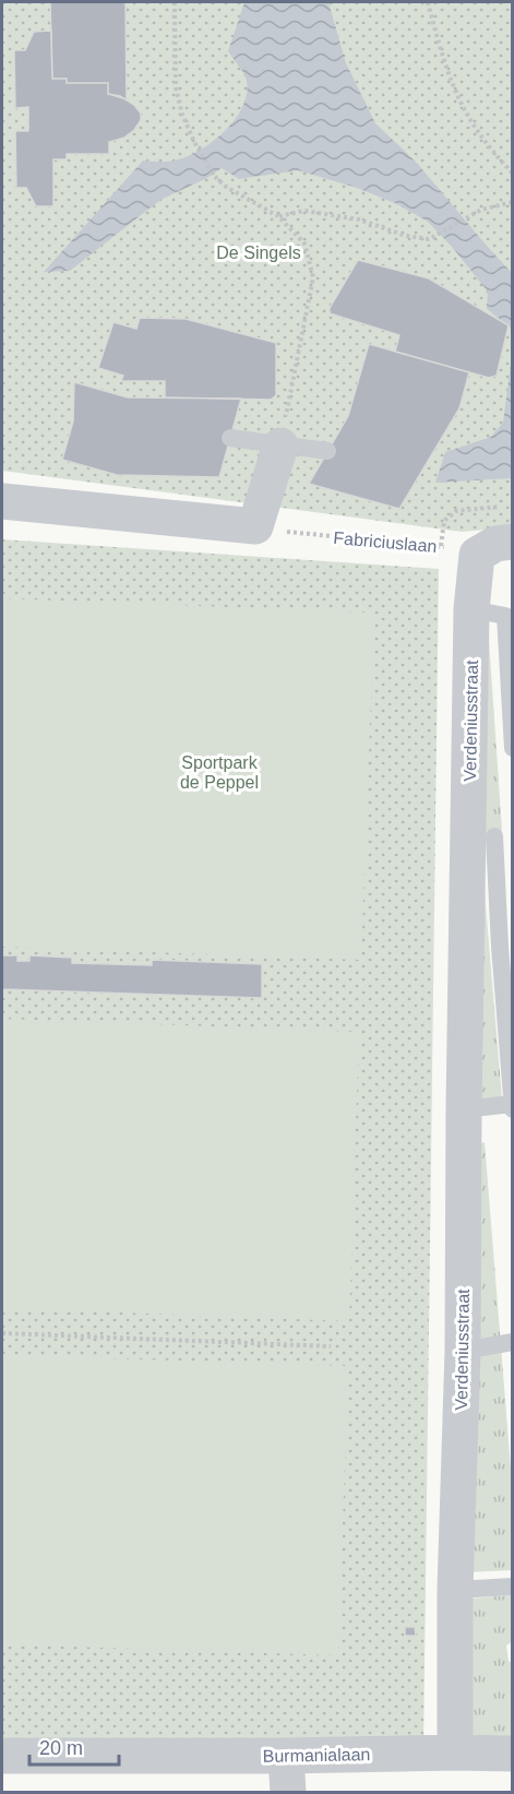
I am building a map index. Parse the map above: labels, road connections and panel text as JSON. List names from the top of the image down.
{
  "streets": {
    "street": ["Verdeniusstraat", "Burmanialaan"],
    "path": ["Fabriciuslaan"]
  },
  "crossings": [
    ["Fabriciuslaan", "Verdeniusstraat"],
    ["Verdeniusstraat", "Burmanialaan"]
  ],
  "parks": ["De Singels", "Sportpark de Peppel"],
  "scale_bar": "20 m"
}
